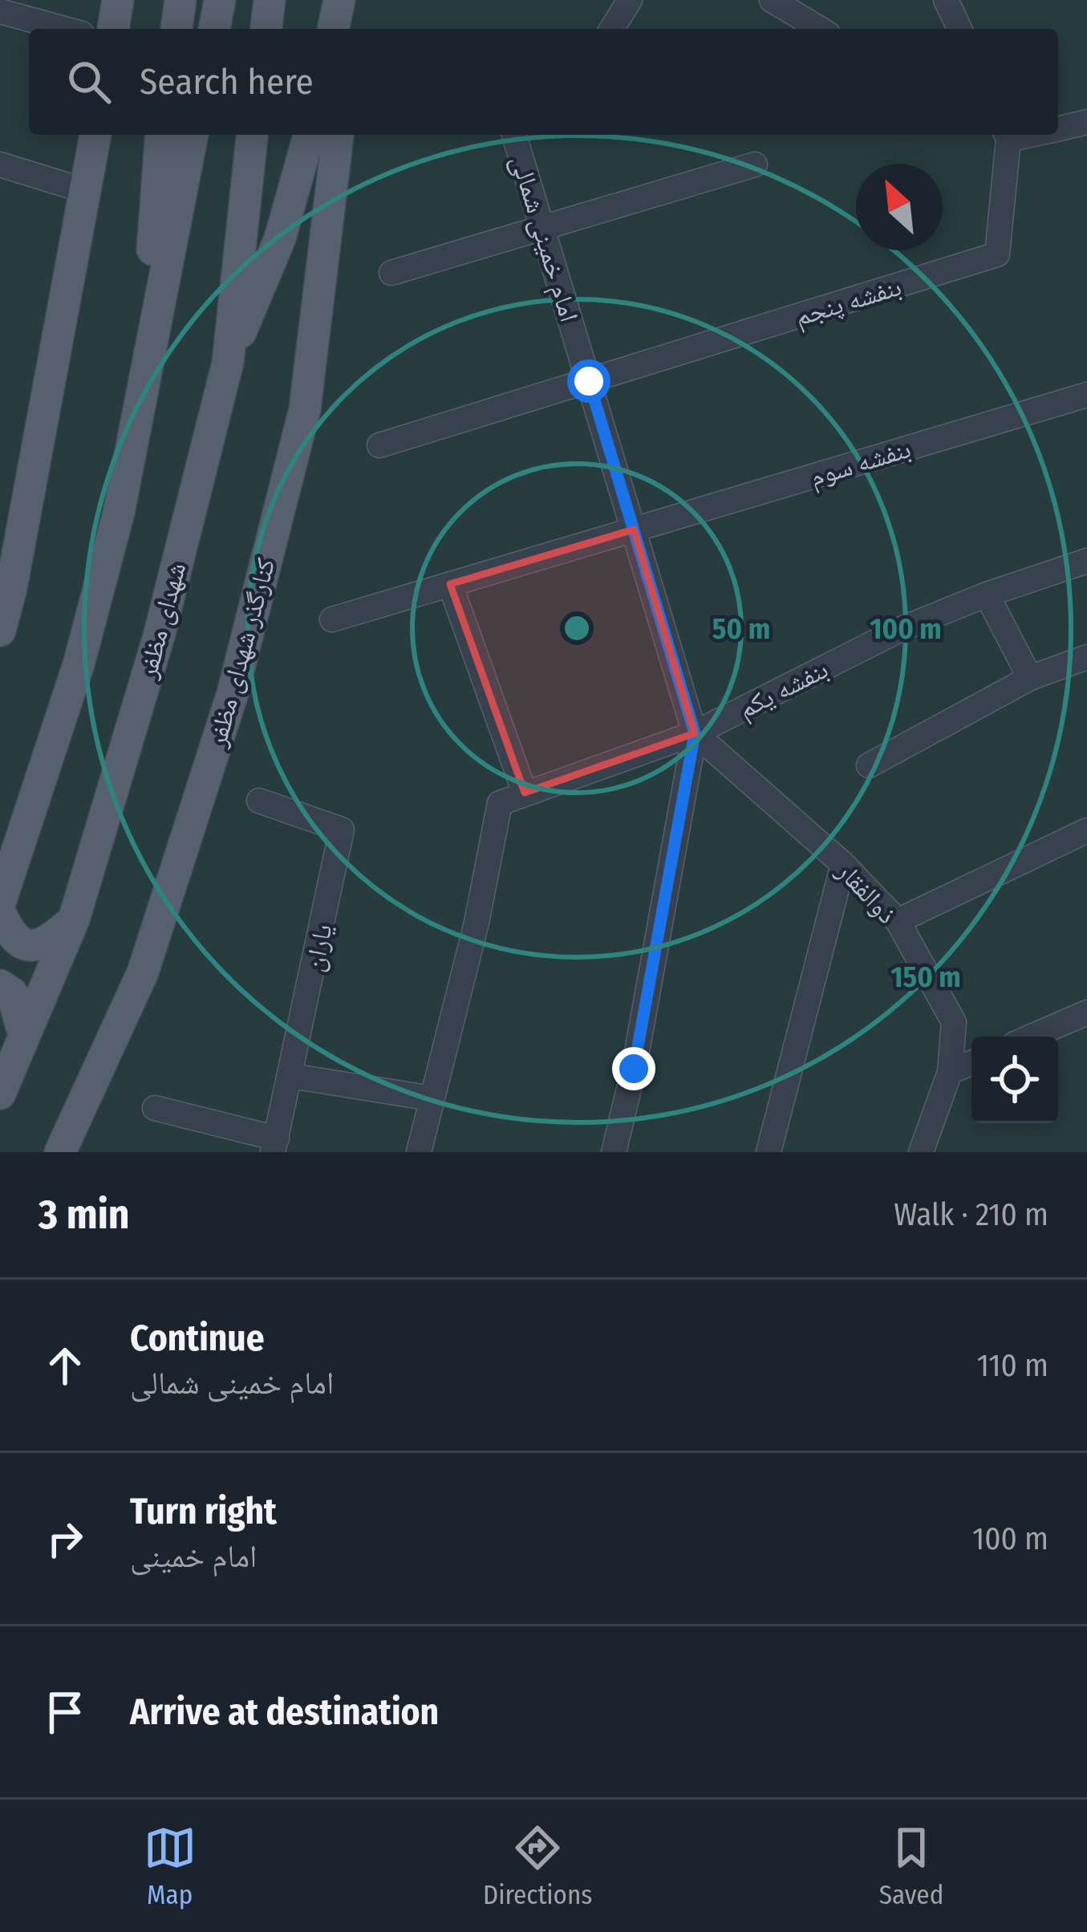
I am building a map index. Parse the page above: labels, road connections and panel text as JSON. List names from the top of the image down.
{
  "streets": {
    "main road": ["شهدای مظفر", "کنارگذر شهدای مظفر"],
    "street": [
      "امام خمینی شمالی",
      "بنفشه پنجم",
      "بنفشه سوم",
      "بنفشه یکم",
      "ذوالفقار",
      "یاران"
    ]
  },
  "crossings": [
    ["امام خمینی شمالی", "بنفشه پنجم"],
    ["امام خمینی شمالی", "بنفشه سوم"],
    ["امام خمینی شمالی", "بنفشه یکم"],
    ["امام خمینی شمالی", "ذوالفقار"],
    ["بنفشه یکم", "ذوالفقار"]
  ],
  "north": "top left",
  "page": {
    "search": "Search here",
    "heading": ["3 min", "Walk · 210 m"],
    "list": [
      ["Continue", "امام خمینی شمالی", "110 m"],
      ["Turn right", "امام خمینی", "100 m"],
      "Arrive at destination"
    ],
    "nav": ["Map", "Directions", "Saved"]
  },
  "rings": ["50 m", "100 m", "150 m"]
}
